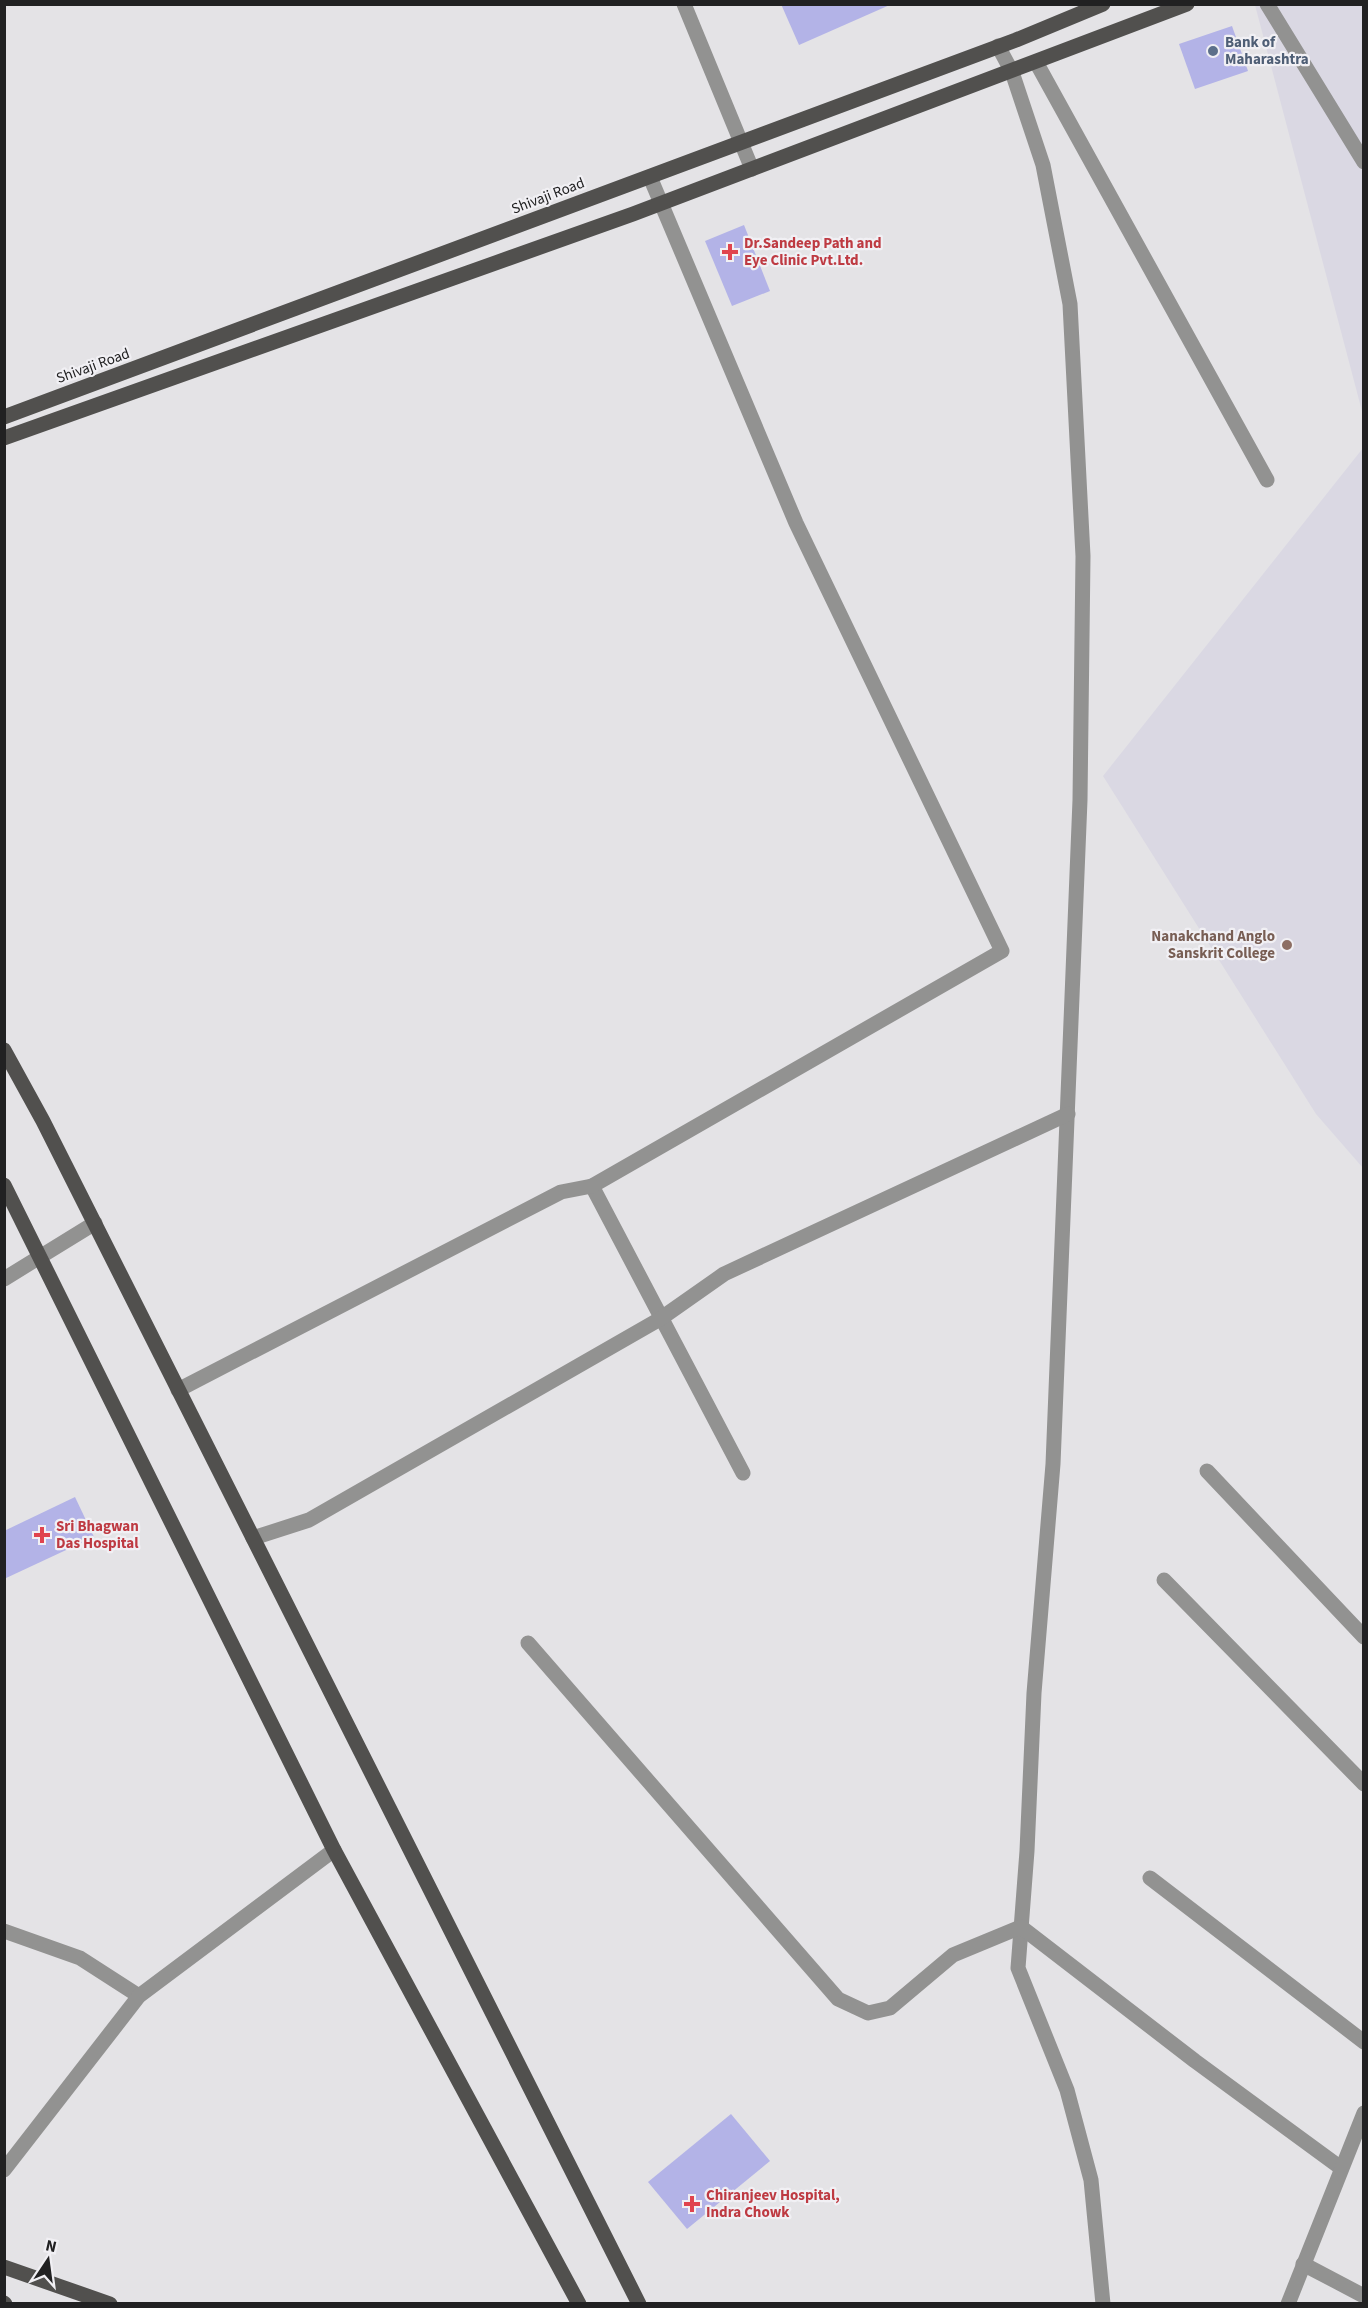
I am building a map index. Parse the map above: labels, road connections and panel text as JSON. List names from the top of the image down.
{
  "streets": {
    "main road": ["Shivaji Road"]
  },
  "places": {
    "other": ["Bank of Maharashtra", "Nanakchand Anglo Sanskrit College"],
    "health": ["Dr.Sandeep Path and Eye Clinic Pvt.Ltd.", "Sri Bhagwan Das Hospital", "Chiranjeev Hospital, Indra Chowk"]
  },
  "north": "top"
}
